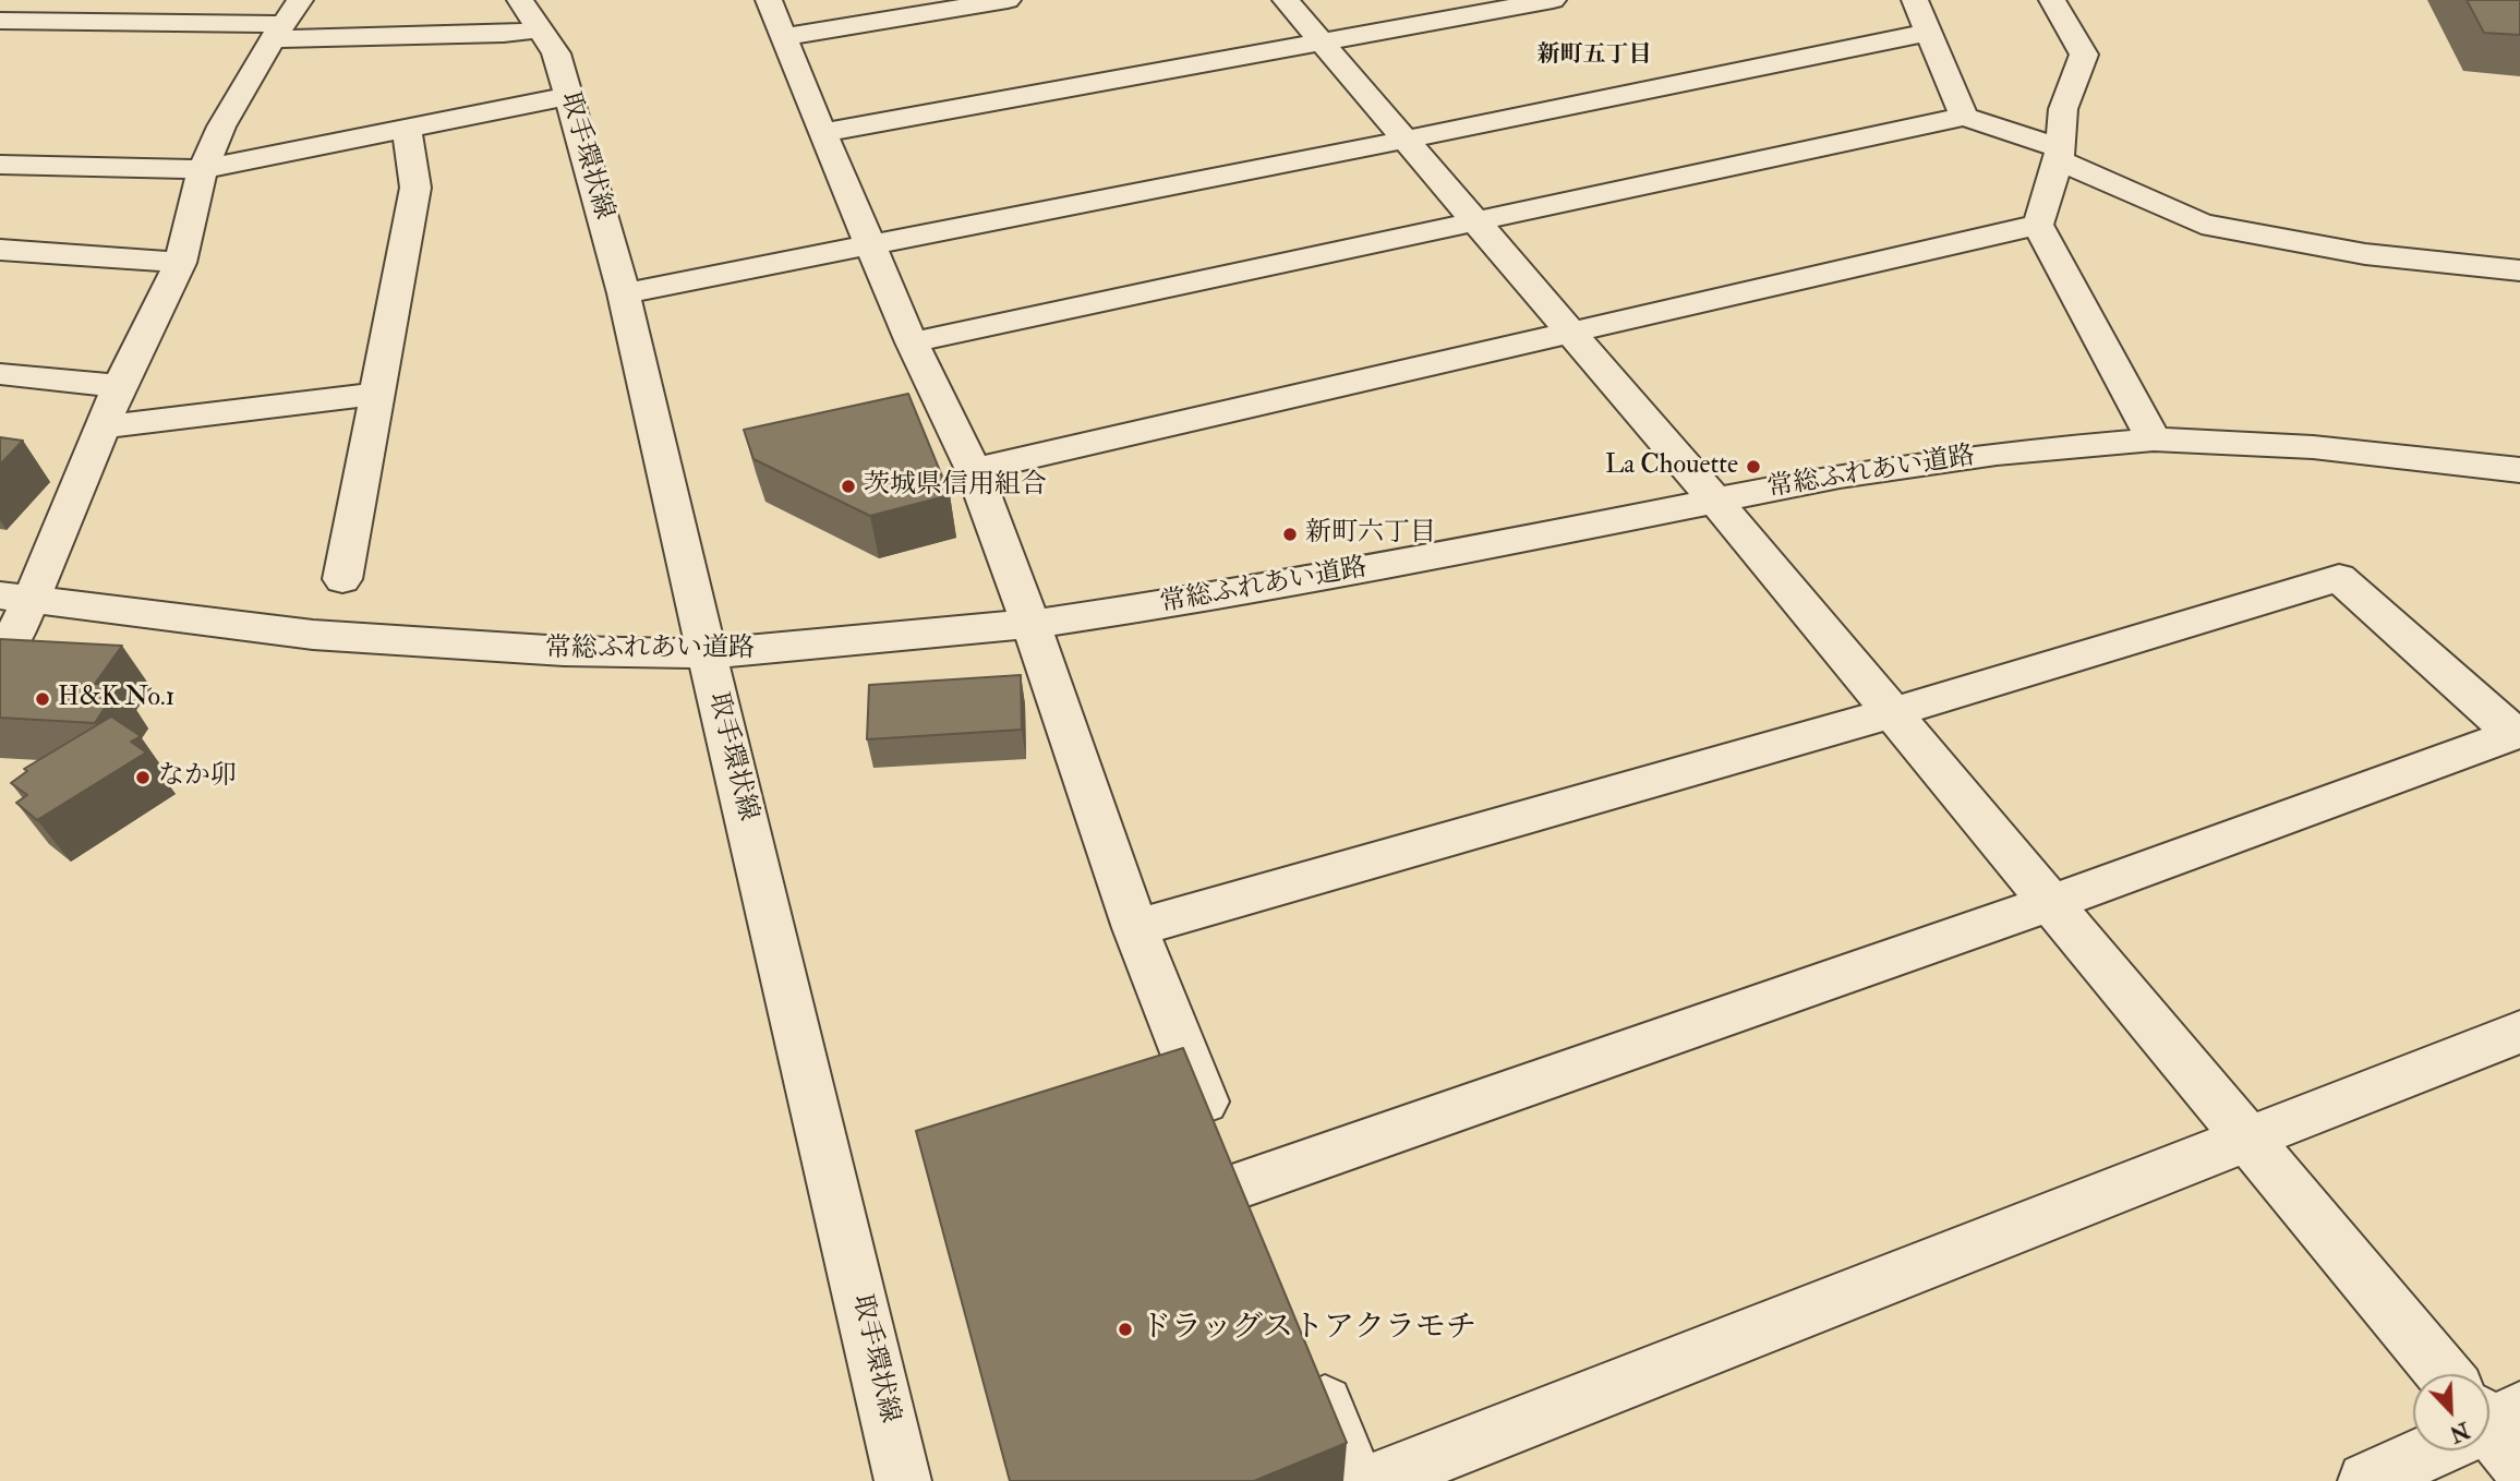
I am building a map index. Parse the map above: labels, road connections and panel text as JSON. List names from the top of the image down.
{
  "streets": {
    "street": ["取手環状線", "常総ふれあい道路"]
  },
  "crossings": [
    ["取手環状線", "常総ふれあい道路"]
  ],
  "districts": ["新町五丁目"],
  "places": [
    "La Chouette",
    "茨城県信用組合",
    "新町六丁目",
    "H&K No.1",
    "なか卯",
    "ドラッグストアクラモチ"
  ],
  "north": "bottom right"
}
